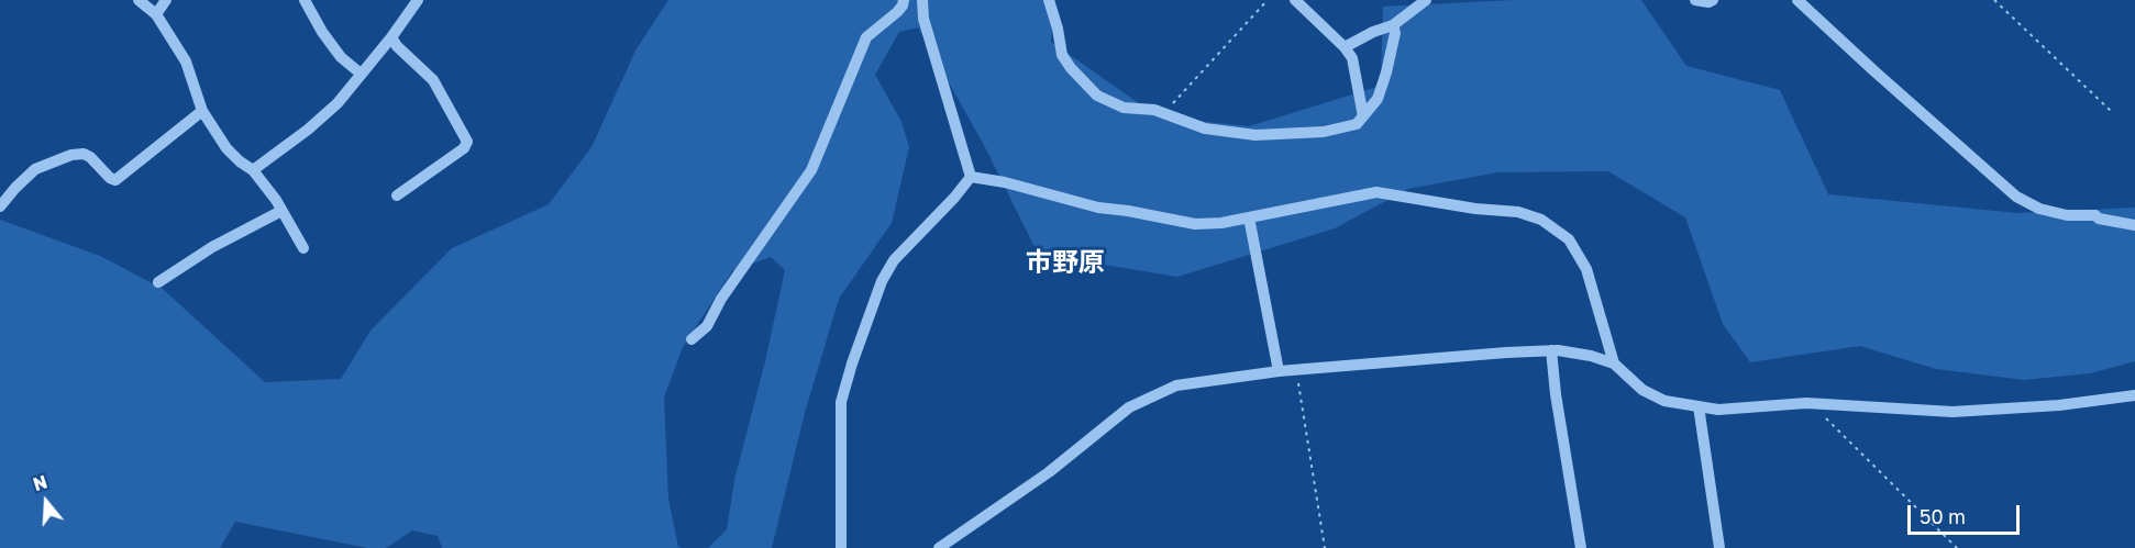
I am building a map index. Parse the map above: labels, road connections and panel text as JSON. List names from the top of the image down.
{
  "districts": ["市野原"],
  "scale_bar": "50 m",
  "north": "top"
}
